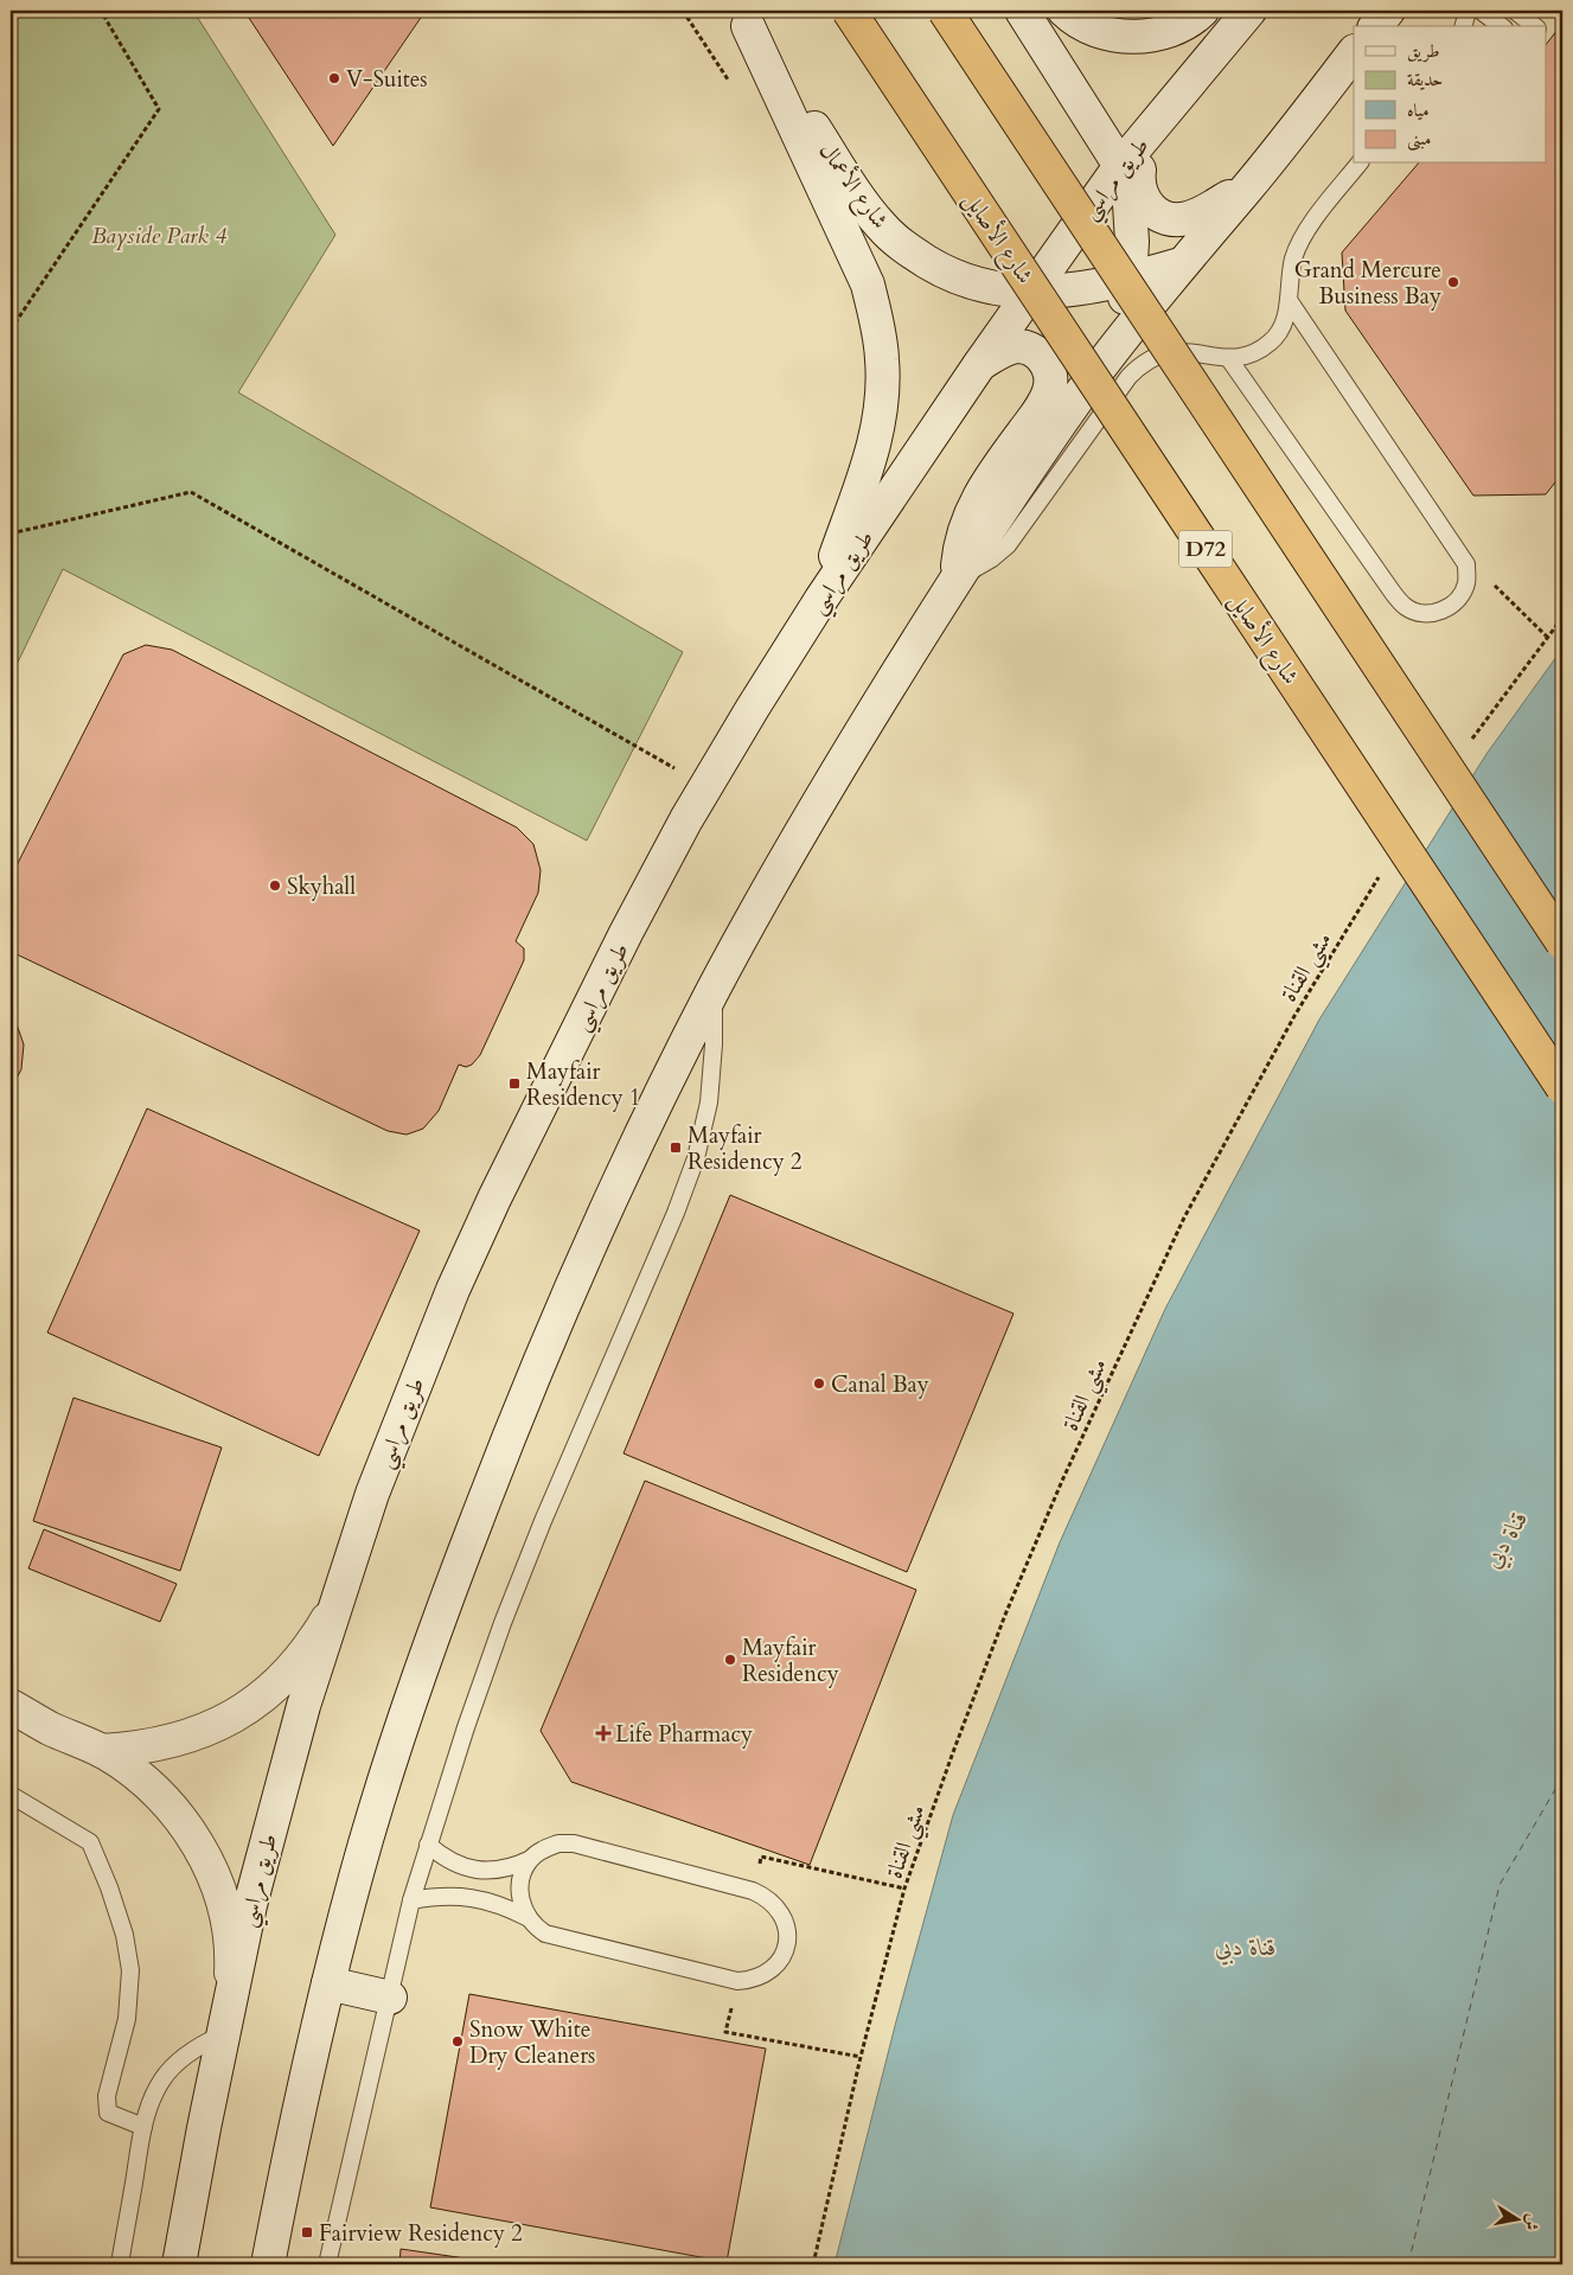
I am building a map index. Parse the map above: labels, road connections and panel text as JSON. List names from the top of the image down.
{
  "streets": {
    "main road": ["شارع الأصايل", "D72"],
    "street": ["طريق مراسي", "شارع الأعمال"],
    "path": ["مشي القناة"]
  },
  "crossings": [
    ["طريق مراسي", "شارع الأعمال"]
  ],
  "water": ["قناة دبي"],
  "parks": ["Bayside Park 4"],
  "places": {
    "other": [
      "V-Suites",
      "Grand Mercure Business Bay",
      "Skyhall",
      "Canal Bay",
      "Mayfair Residency",
      "Snow White Dry Cleaners"
    ],
    "transit": ["Mayfair Residency 1", "Mayfair Residency 2", "Fairview Residency 2"],
    "health": ["Life Pharmacy"]
  },
  "legend": [
    "طريق",
    "حديقة",
    "مياه",
    "مبنى"
  ],
  "north": "right"
}
